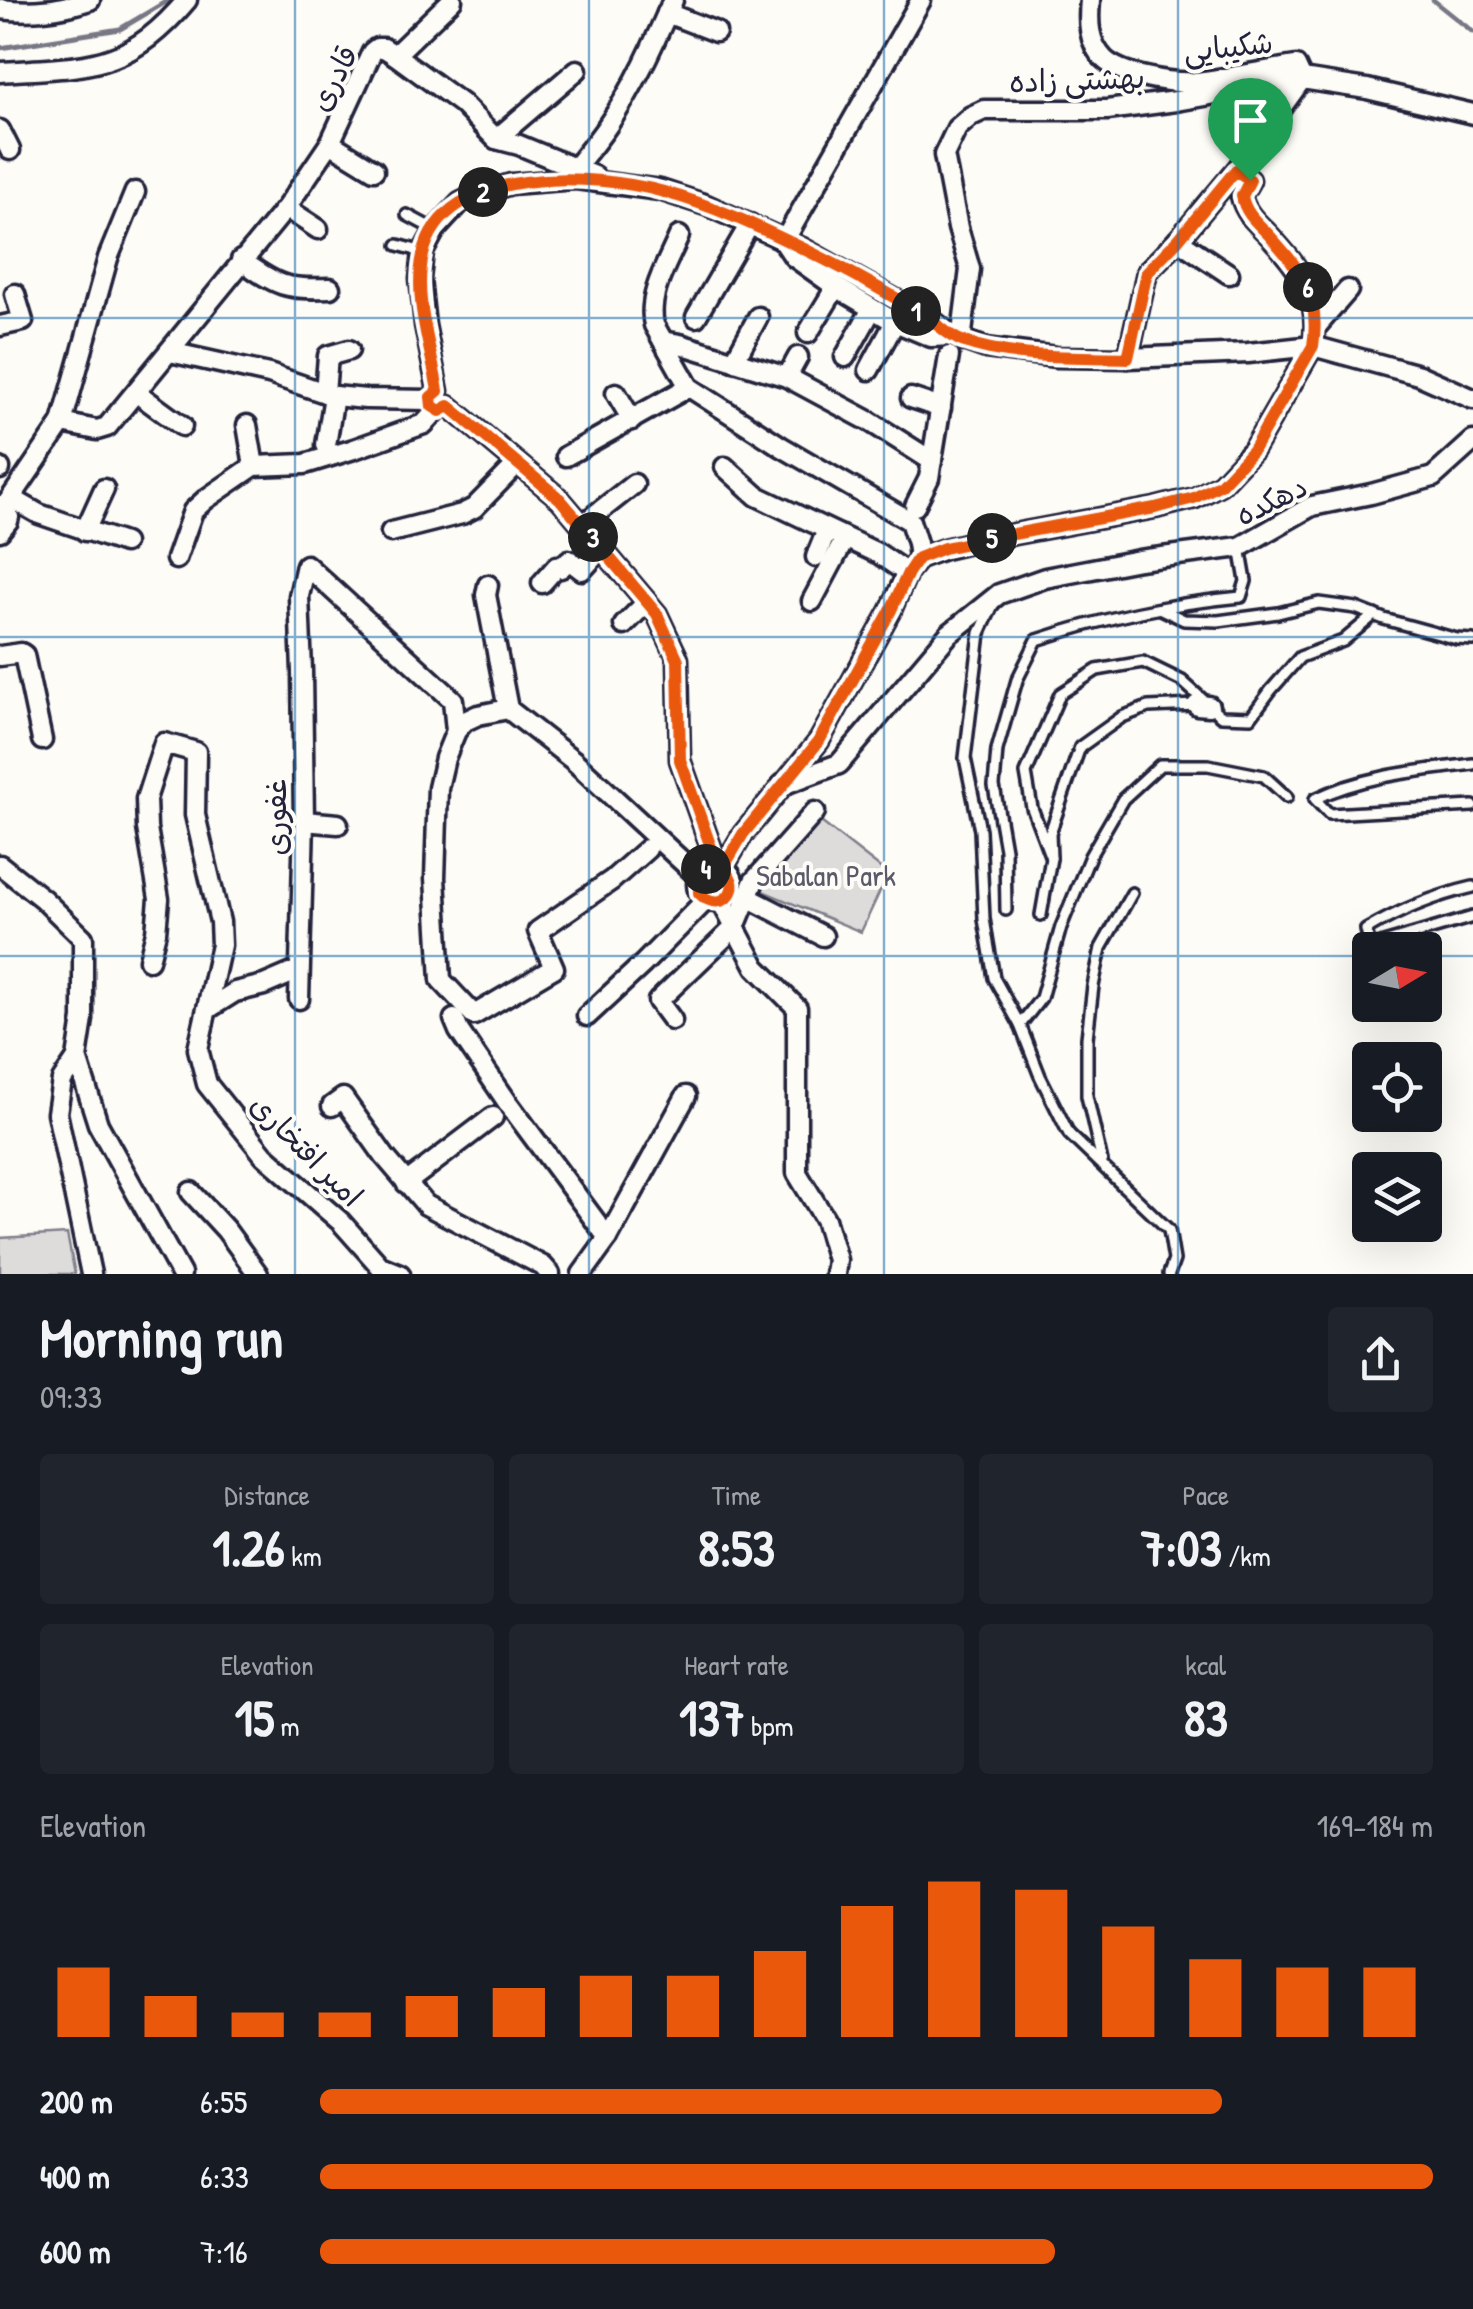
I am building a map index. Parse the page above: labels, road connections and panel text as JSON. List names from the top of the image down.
{
  "streets": {
    "street": [
      "شکیبایی",
      "قادری",
      "بهشتی زاده",
      "دهکده",
      "غفوری",
      "امیر افتخاری"
    ]
  },
  "crossings": [
    ["شکیبایی", "بهشتی زاده"]
  ],
  "parks": ["Sabalan Park"],
  "north": "right",
  "page": {
    "pins": [
      "2",
      "6",
      "1",
      "3",
      "5",
      "4"
    ],
    "heading": ["Morning run", "09:33"],
    "stats": [
      ["Distance", "1.26 km"],
      ["Time", "8:53"],
      ["Pace", "7:03 /km"],
      ["Elevation", "15 m"],
      ["Heart rate", "137 bpm"],
      ["kcal", "83"]
    ],
    "chart": ["Elevation", "169–184 m"],
    "list": [
      {
        "name": "200 m",
        "note": "6:55"
      },
      {
        "name": "400 m",
        "note": "6:33"
      },
      {
        "name": "600 m",
        "note": "7:16"
      }
    ]
  }
}
